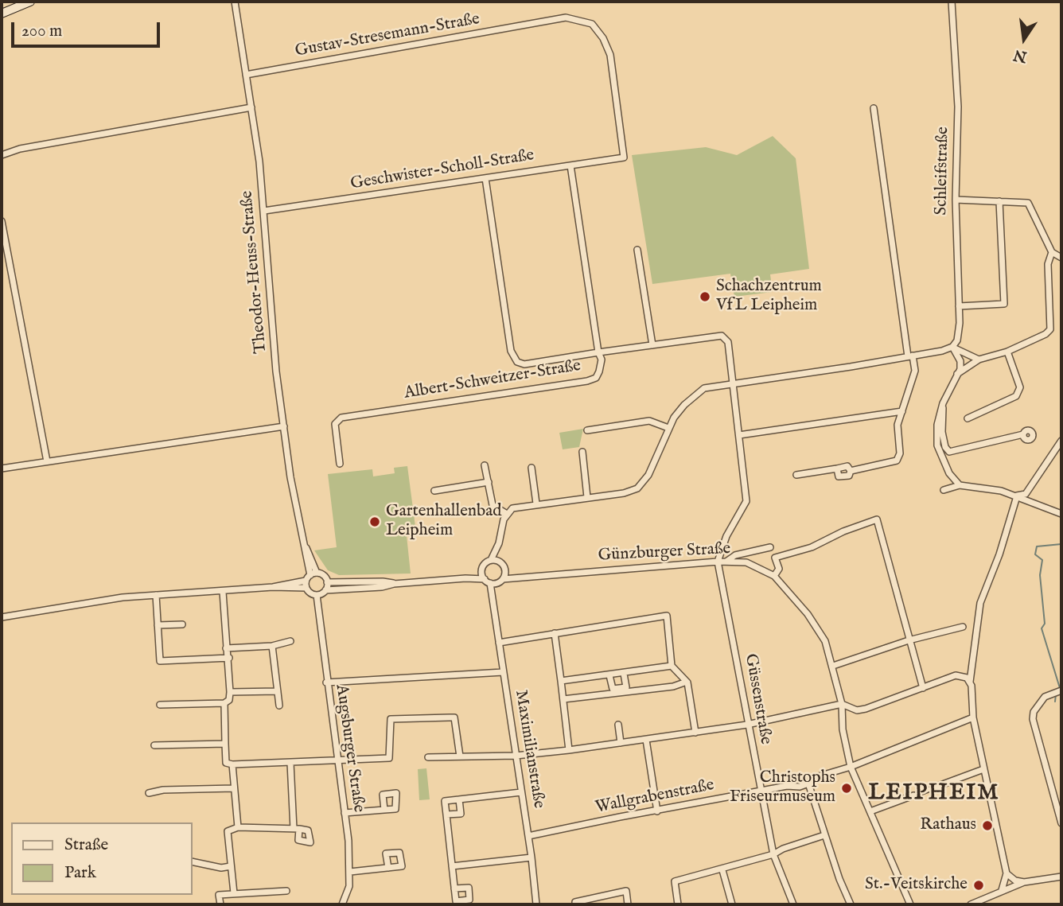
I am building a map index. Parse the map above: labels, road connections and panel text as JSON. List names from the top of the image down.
{
  "streets": {
    "street": [
      "Gustav-Stresemann-Straße",
      "Geschwister-Scholl-Straße",
      "Schleifstraße",
      "Theodor-Heuss-Straße",
      "Albert-Schweitzer-Straße",
      "Günzburger Straße",
      "Güssenstraße",
      "Augsburger Straße",
      "Maximilianstraße",
      "Wallgrabenstraße"
    ]
  },
  "crossings": [
    ["Gustav-Stresemann-Straße", "Geschwister-Scholl-Straße"],
    ["Gustav-Stresemann-Straße", "Theodor-Heuss-Straße"],
    ["Geschwister-Scholl-Straße", "Theodor-Heuss-Straße"],
    ["Theodor-Heuss-Straße", "Augsburger Straße"],
    ["Günzburger Straße", "Güssenstraße"],
    ["Günzburger Straße", "Maximilianstraße"],
    ["Günzburger Straße", "Wallgrabenstraße"],
    ["Güssenstraße", "Wallgrabenstraße"],
    ["Maximilianstraße", "Wallgrabenstraße"]
  ],
  "districts": ["LEIPHEIM"],
  "places": [
    "Schachzentrum VfL Leipheim",
    "Gartenhallenbad Leipheim",
    "Christophs Friseurmuseum",
    "Rathaus",
    "St.-Veitskirche"
  ],
  "legend": ["Straße", "Park"],
  "scale_bar": "200 m",
  "north": "bottom"
}
